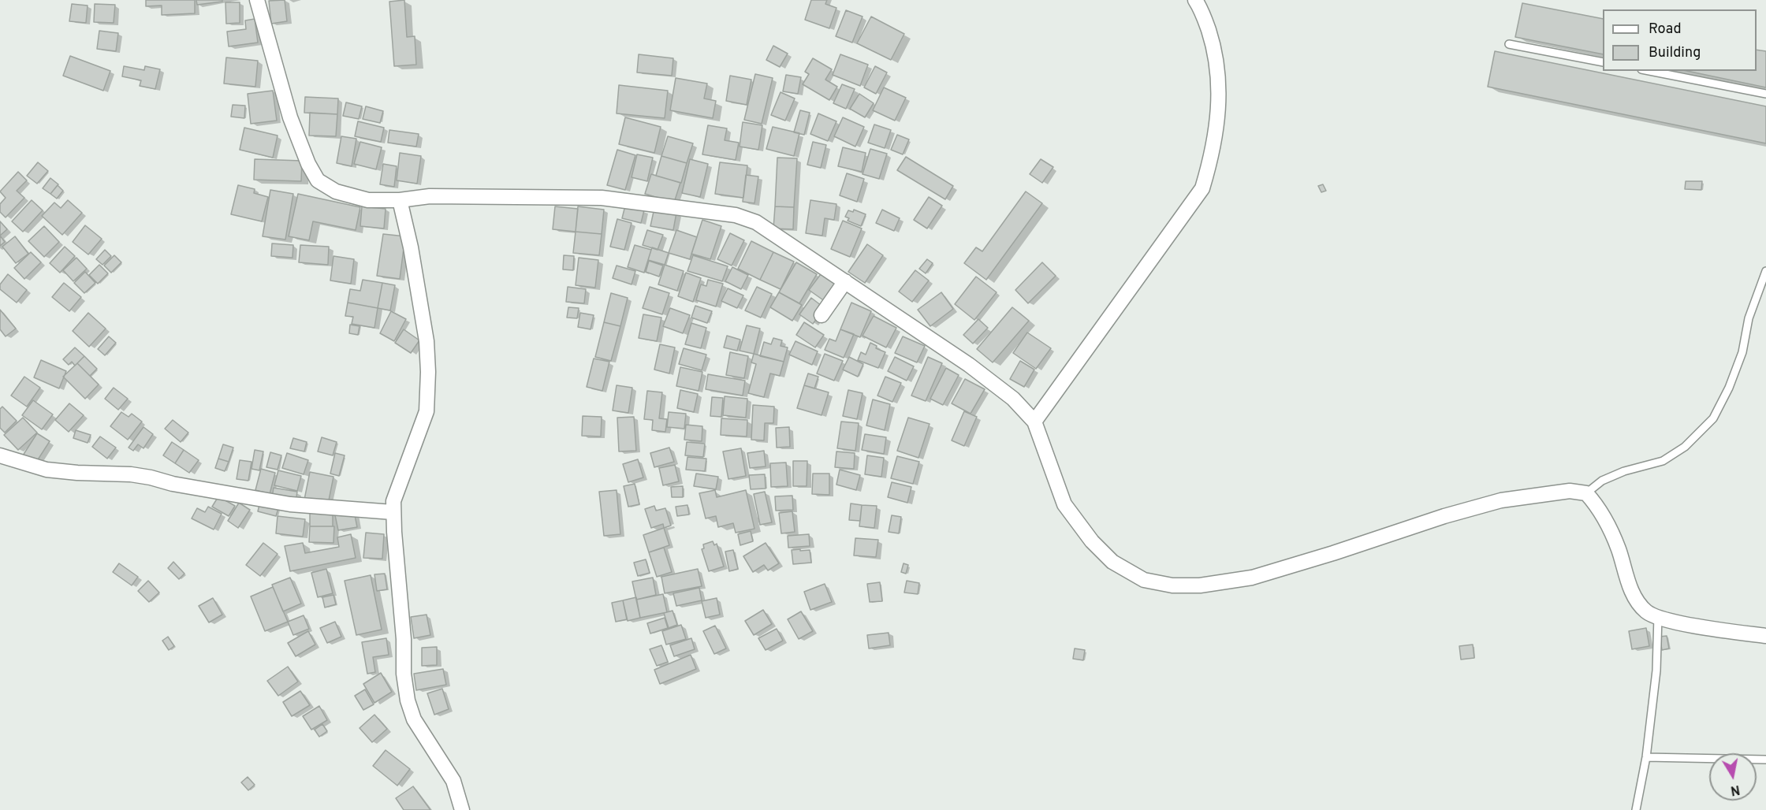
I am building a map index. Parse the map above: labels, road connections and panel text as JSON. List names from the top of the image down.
{
  "legend": ["Road", "Building"],
  "north": "bottom"
}
